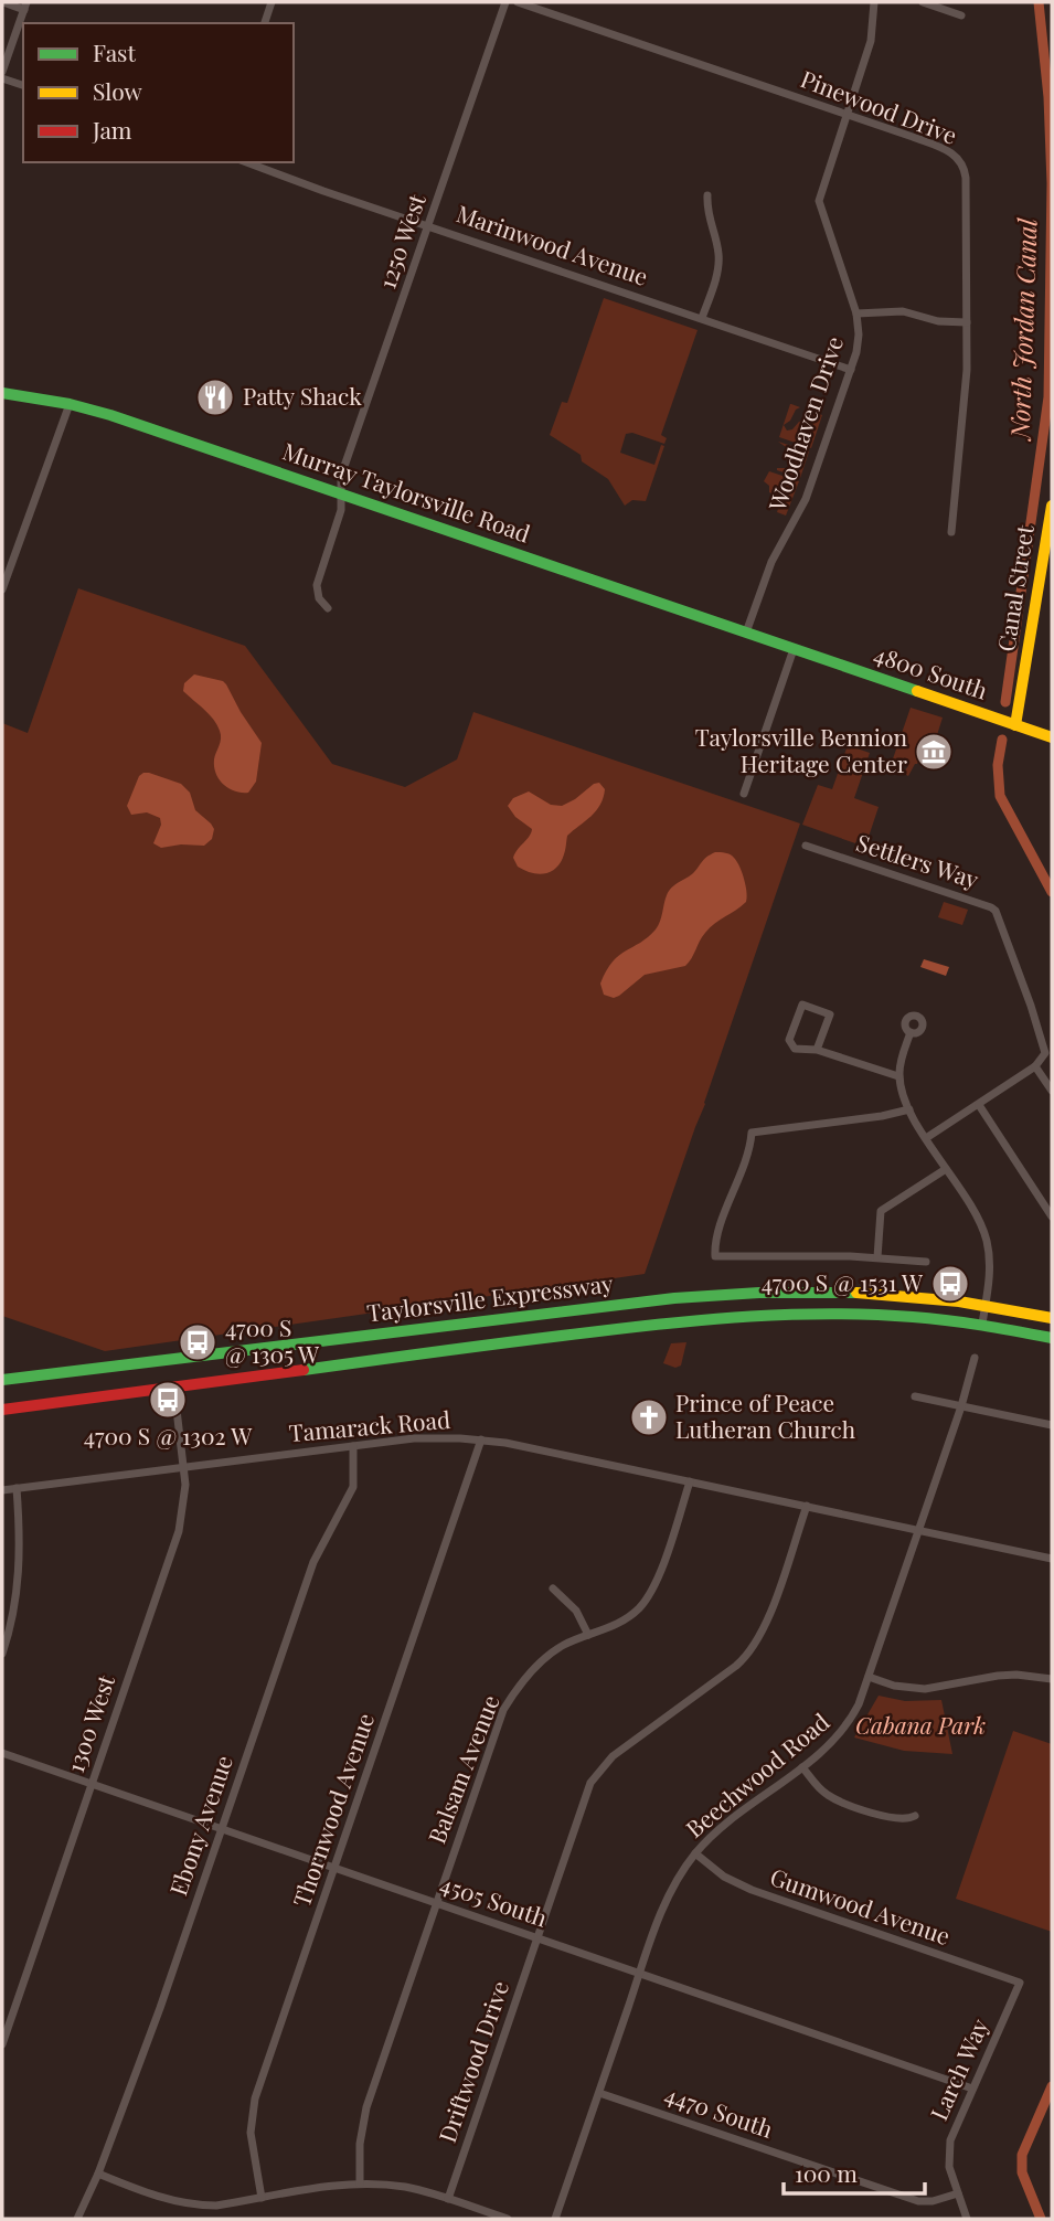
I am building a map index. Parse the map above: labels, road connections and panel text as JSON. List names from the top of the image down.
{
  "streets": {
    "main road": [
      "Murray Taylorsville Road",
      "Canal Street",
      "4800 South",
      "Taylorsville Expressway"
    ],
    "street": [
      "Pinewood Drive",
      "1250 West",
      "Marinwood Avenue",
      "Woodhaven Drive",
      "Settlers Way",
      "Tamarack Road",
      "1300 West",
      "Balsam Avenue",
      "Beechwood Road",
      "Thornwood Avenue",
      "Ebony Avenue",
      "4505 South",
      "Gumwood Avenue",
      "Driftwood Drive",
      "Larch Way",
      "4470 South"
    ]
  },
  "crossings": [
    ["Pinewood Drive", "Woodhaven Drive"],
    ["1250 West", "Marinwood Avenue"],
    ["1250 West", "Murray Taylorsville Road"],
    ["Marinwood Avenue", "Woodhaven Drive"],
    ["Woodhaven Drive", "Murray Taylorsville Road"],
    ["Murray Taylorsville Road", "4800 South"],
    ["Canal Street", "4800 South"],
    ["Tamarack Road", "1300 West"],
    ["Tamarack Road", "Balsam Avenue"],
    ["Tamarack Road", "Beechwood Road"],
    ["Tamarack Road", "Thornwood Avenue"],
    ["Tamarack Road", "Ebony Avenue"],
    ["Tamarack Road", "Driftwood Drive"],
    ["1300 West", "4505 South"],
    ["Balsam Avenue", "4505 South"],
    ["Beechwood Road", "4505 South"],
    ["Beechwood Road", "Gumwood Avenue"],
    ["Beechwood Road", "4470 South"],
    ["Thornwood Avenue", "4505 South"],
    ["Ebony Avenue", "4505 South"],
    ["4505 South", "Driftwood Drive"],
    ["4505 South", "Larch Way"],
    ["Gumwood Avenue", "Larch Way"],
    ["Larch Way", "4470 South"]
  ],
  "water": ["North Jordan Canal"],
  "parks": ["Cabana Park"],
  "places": {
    "restaurant": ["Patty Shack"],
    "museum": ["Taylorsville Bennion Heritage Center"],
    "bus stop": ["4700 S @ 1531 W", "4700 S @ 1305 W", "4700 S @ 1302 W"],
    "church": ["Prince of Peace Lutheran Church"]
  },
  "legend": ["Fast", "Slow", "Jam"],
  "scale_bar": "100 m"
}
